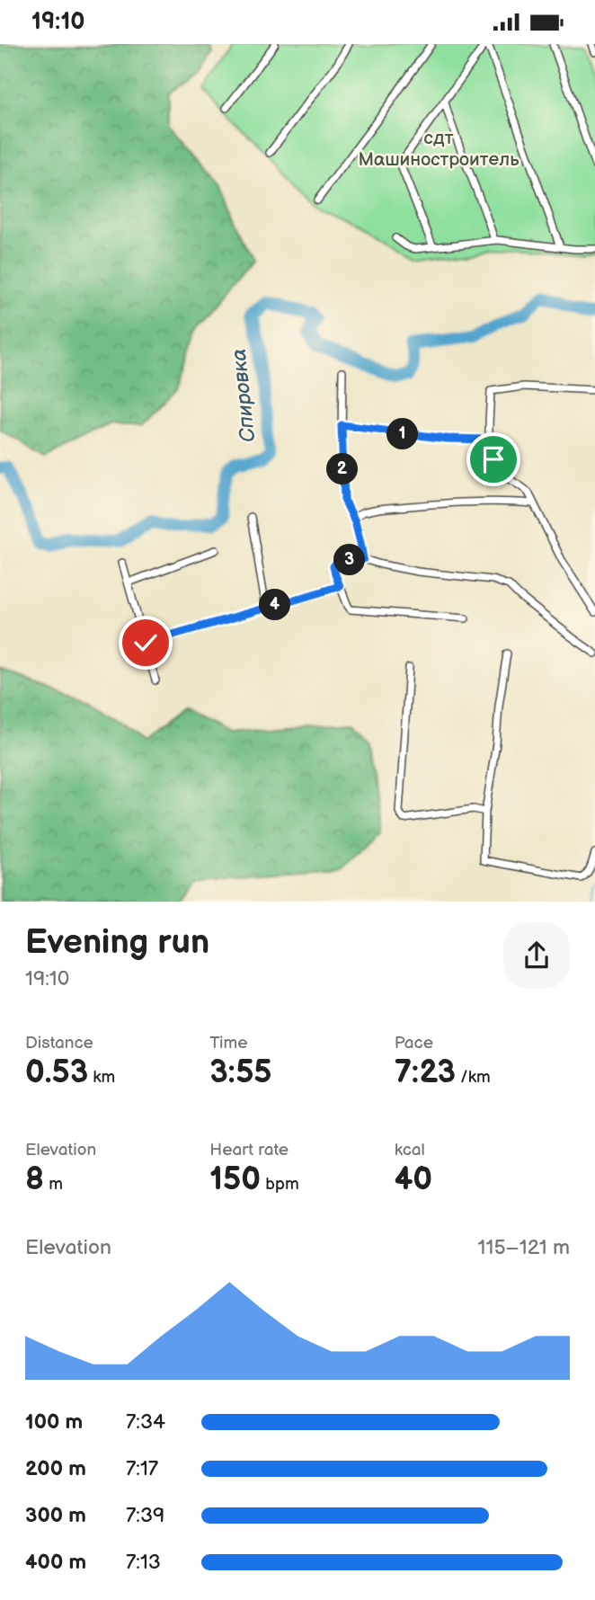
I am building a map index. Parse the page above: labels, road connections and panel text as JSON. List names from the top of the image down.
{
  "water": ["Спировка"],
  "parks": ["сдт Машиностроитель"],
  "page": {
    "status": "19:10",
    "pins": [
      "1",
      "2",
      "3",
      "4"
    ],
    "heading": ["Evening run", "19:10"],
    "stats": [
      ["Distance", "0.53 km"],
      ["Time", "3:55"],
      ["Pace", "7:23 /km"],
      ["Elevation", "8 m"],
      ["Heart rate", "150 bpm"],
      ["kcal", "40"]
    ],
    "chart": ["Elevation", "115–121 m"],
    "list": [
      {
        "name": "100 m",
        "note": "7:34"
      },
      {
        "name": "200 m",
        "note": "7:17"
      },
      {
        "name": "300 m",
        "note": "7:39"
      },
      {
        "name": "400 m",
        "note": "7:13"
      }
    ]
  }
}
